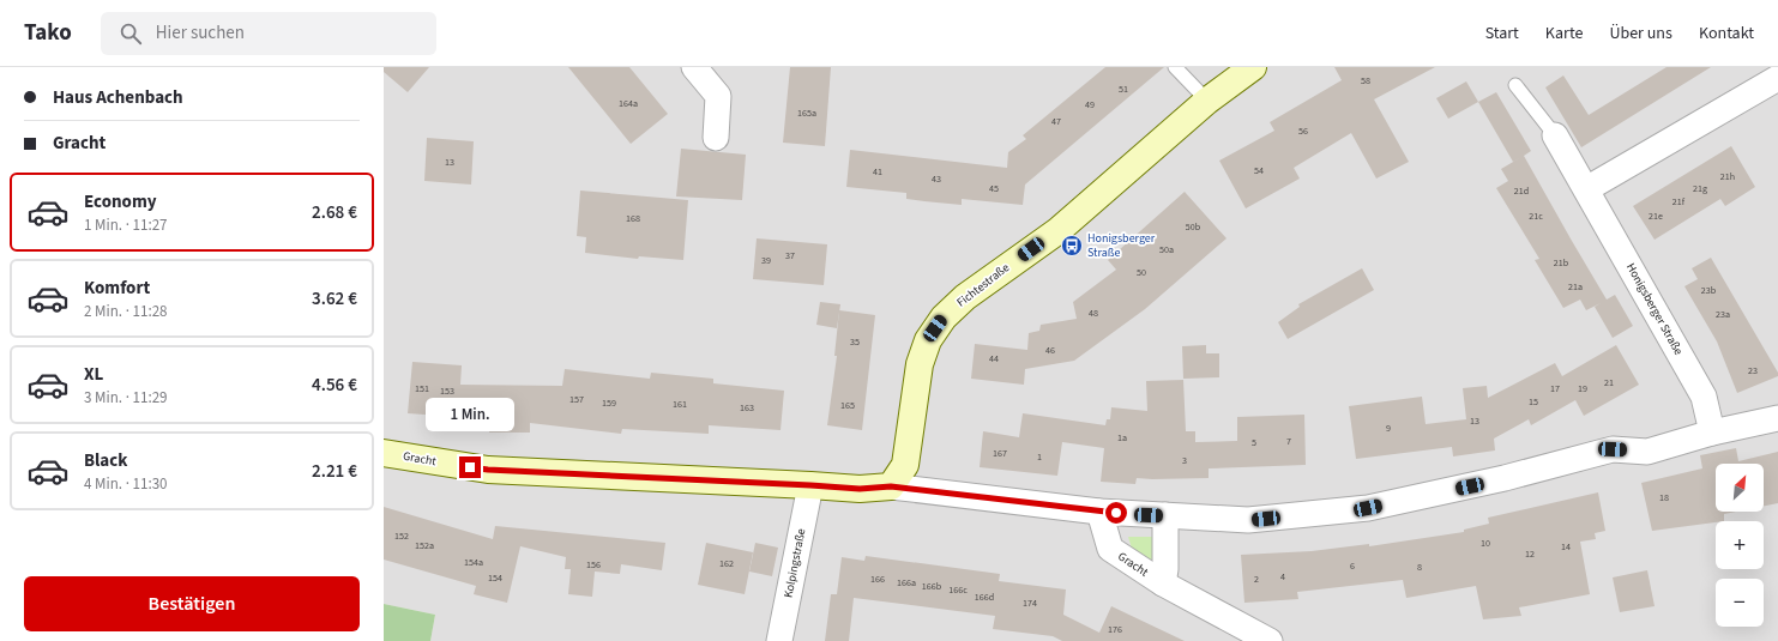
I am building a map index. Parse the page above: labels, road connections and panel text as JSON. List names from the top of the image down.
{
  "streets": {
    "street": [
      "Fichtestraße",
      "Honigsberger Straße",
      "Gracht",
      "Kolpingstraße"
    ]
  },
  "crossings": [
    ["Fichtestraße", "Gracht"],
    ["Gracht", "Kolpingstraße"]
  ],
  "places": {
    "bus stop": ["Honigsberger Straße"]
  },
  "house_numbers": [
    "58",
    "51",
    "164a",
    "49",
    "165a",
    "47",
    "56",
    "13",
    "54",
    "41",
    "21h",
    "43",
    "45",
    "21g",
    "21d",
    "21f",
    "21c",
    "21e",
    "168",
    "50b",
    "50a",
    "37",
    "39",
    "21b",
    "50",
    "21a",
    "23b",
    "48",
    "23a",
    "35",
    "46",
    "44",
    "23",
    "21",
    "151",
    "17",
    "19",
    "153",
    "157",
    "15",
    "159",
    "161",
    "165",
    "163",
    "13",
    "9",
    "1a",
    "7",
    "5",
    "167",
    "1",
    "3",
    "18",
    "152",
    "10",
    "152a",
    "14",
    "12",
    "154a",
    "162",
    "156",
    "6",
    "8",
    "4",
    "154",
    "166",
    "2",
    "166a",
    "166b",
    "166c",
    "166d",
    "174",
    "176"
  ],
  "north": "top right",
  "page": {
    "header": "Tako",
    "search": "Hier suchen",
    "nav": [
      "Start",
      "Karte",
      "Über uns",
      "Kontakt"
    ],
    "banner": ["Haus Achenbach", "Gracht"],
    "list": [
      {
        "name": "Economy",
        "note": "1 Min. · 11:27",
        "value": "2.68 €"
      },
      {
        "name": "Komfort",
        "note": "2 Min. · 11:28",
        "value": "3.62 €"
      },
      {
        "name": "XL",
        "note": "3 Min. · 11:29",
        "value": "4.56 €"
      },
      {
        "name": "Black",
        "note": "4 Min. · 11:30",
        "value": "2.21 €"
      }
    ],
    "bubble": "1 Min.",
    "map_buttons": ["+", "−"],
    "buttons": "Bestätigen"
  }
}
